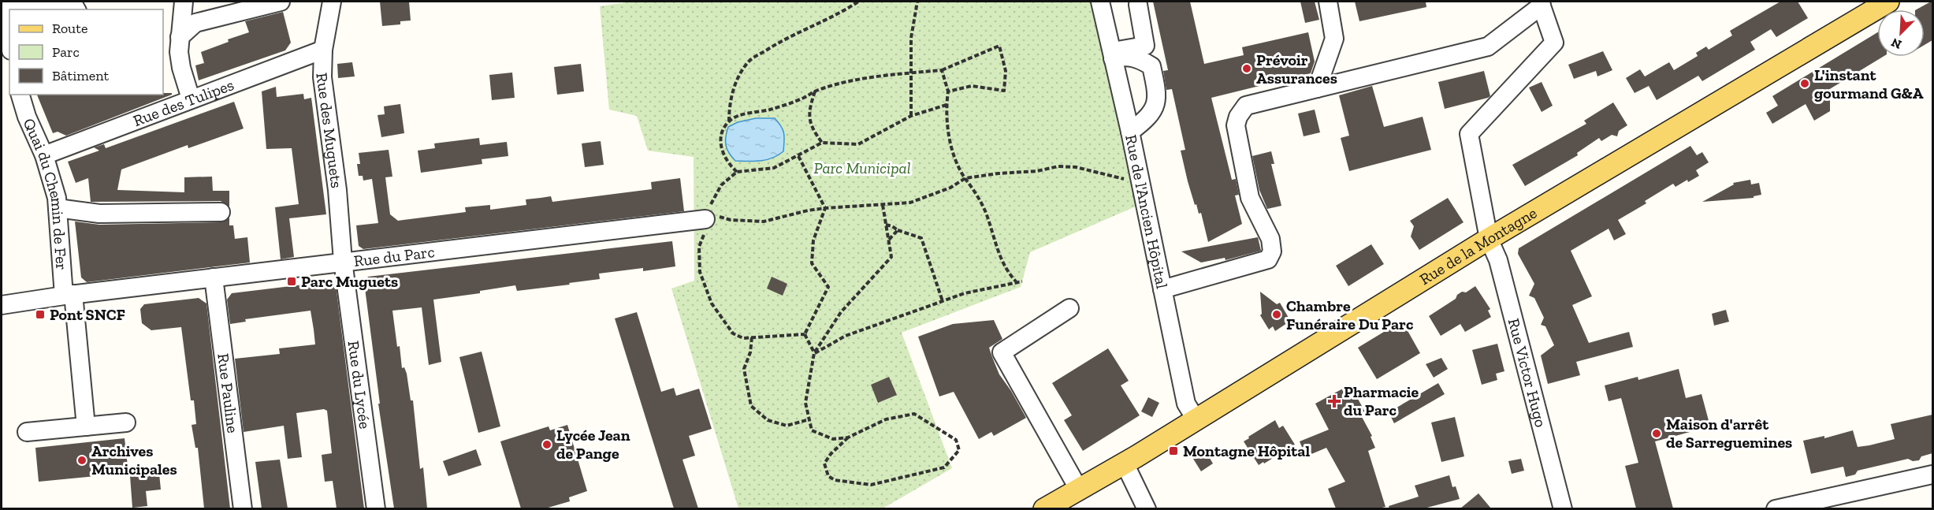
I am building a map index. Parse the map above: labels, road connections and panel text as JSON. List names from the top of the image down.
{
  "streets": {
    "main road": ["Rue de la Montagne"],
    "street": [
      "Rue des Tulipes",
      "Rue des Muguets",
      "Quai du Chemin de Fer",
      "Rue de l'Ancien Hôpital",
      "Rue du Parc",
      "Rue Victor Hugo",
      "Rue du Lycée",
      "Rue Pauline"
    ]
  },
  "crossings": [
    ["Rue des Tulipes", "Rue des Muguets"],
    ["Rue des Tulipes", "Quai du Chemin de Fer"],
    ["Rue des Muguets", "Rue du Parc"],
    ["Rue des Muguets", "Rue du Lycée"],
    ["Quai du Chemin de Fer", "Rue du Parc"],
    ["Rue de l'Ancien Hôpital", "Rue de la Montagne"],
    ["Rue de la Montagne", "Rue Victor Hugo"],
    ["Rue du Parc", "Rue du Lycée"],
    ["Rue du Parc", "Rue Pauline"]
  ],
  "parks": ["Parc Municipal"],
  "places": {
    "other": [
      "Prévoir Assurances",
      "L'instant gourmand G&A",
      "Chambre Funéraire Du Parc",
      "Maison d'arrêt de Sarreguemines",
      "Lycée Jean de Pange",
      "Archives Municipales"
    ],
    "transit": ["Parc Muguets", "Pont SNCF", "Montagne Hôpital"],
    "health": ["Pharmacie du Parc"]
  },
  "legend": ["Route", "Parc", "Bâtiment"],
  "north": "bottom left"
}
